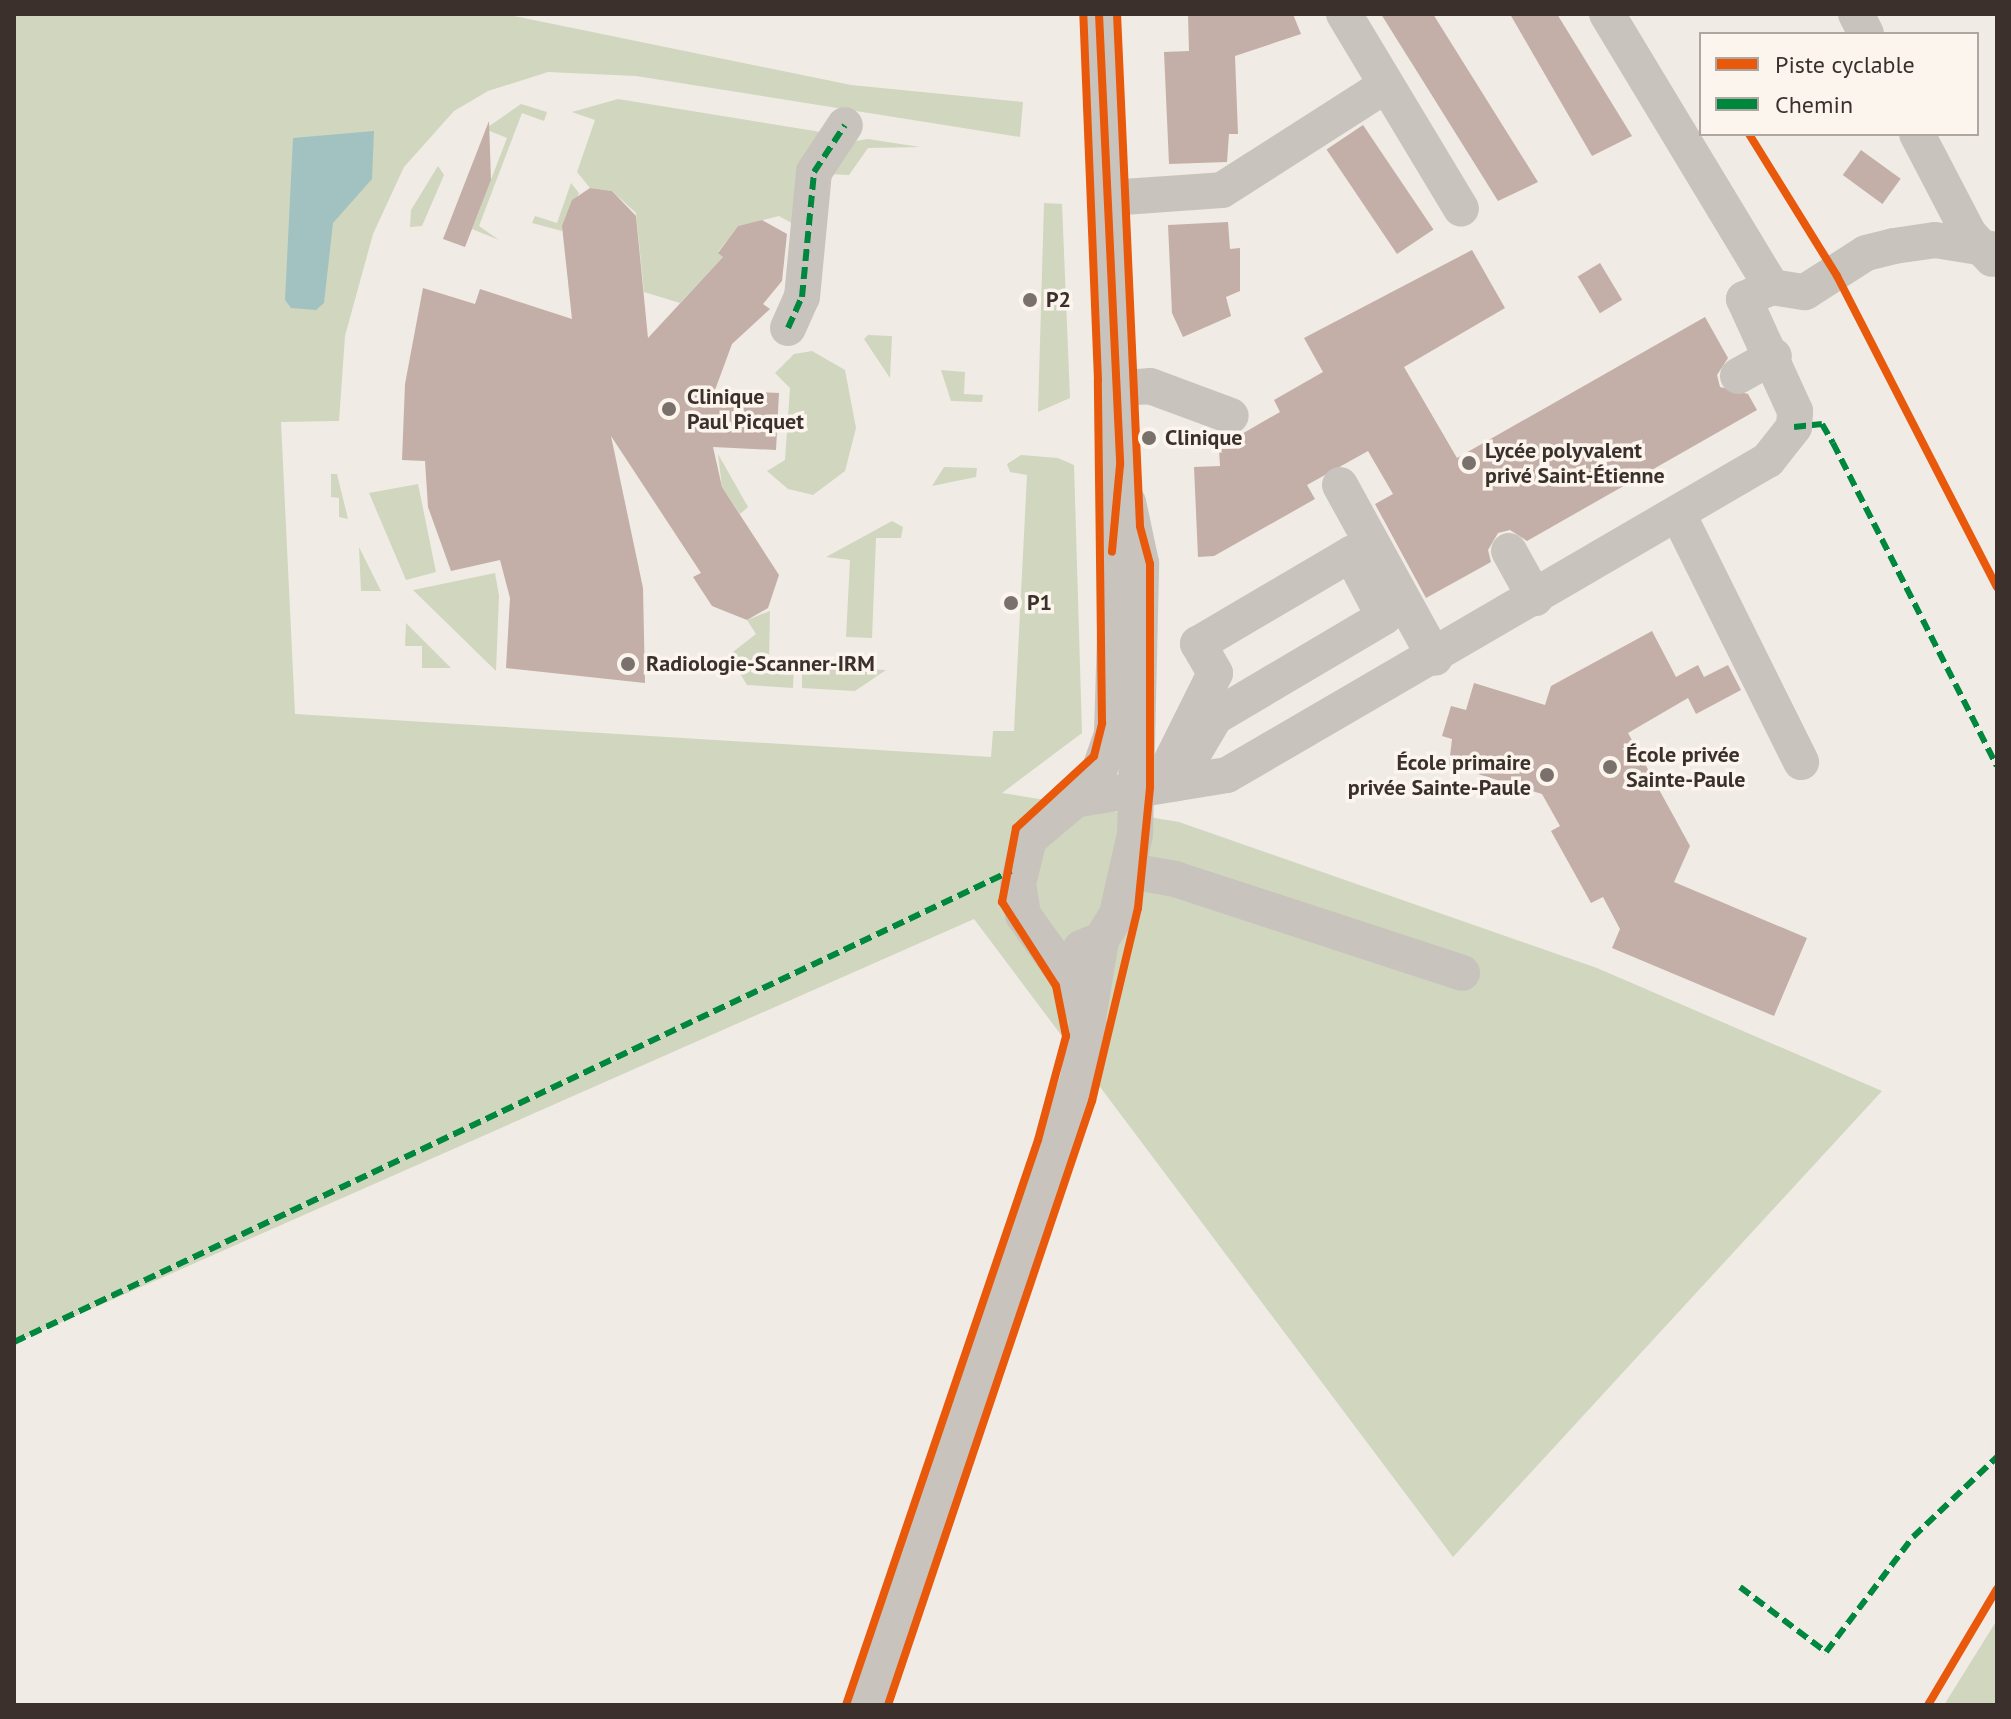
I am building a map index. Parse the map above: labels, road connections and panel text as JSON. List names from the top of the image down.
{
  "places": [
    "P2",
    "Clinique Paul Picquet",
    "Clinique",
    "Lycée polyvalent privé Saint-Étienne",
    "P1",
    "Radiologie-Scanner-IRM",
    "École privée Sainte-Paule",
    "École primaire privée Sainte-Paule"
  ],
  "legend": ["Piste cyclable", "Chemin"]
}
